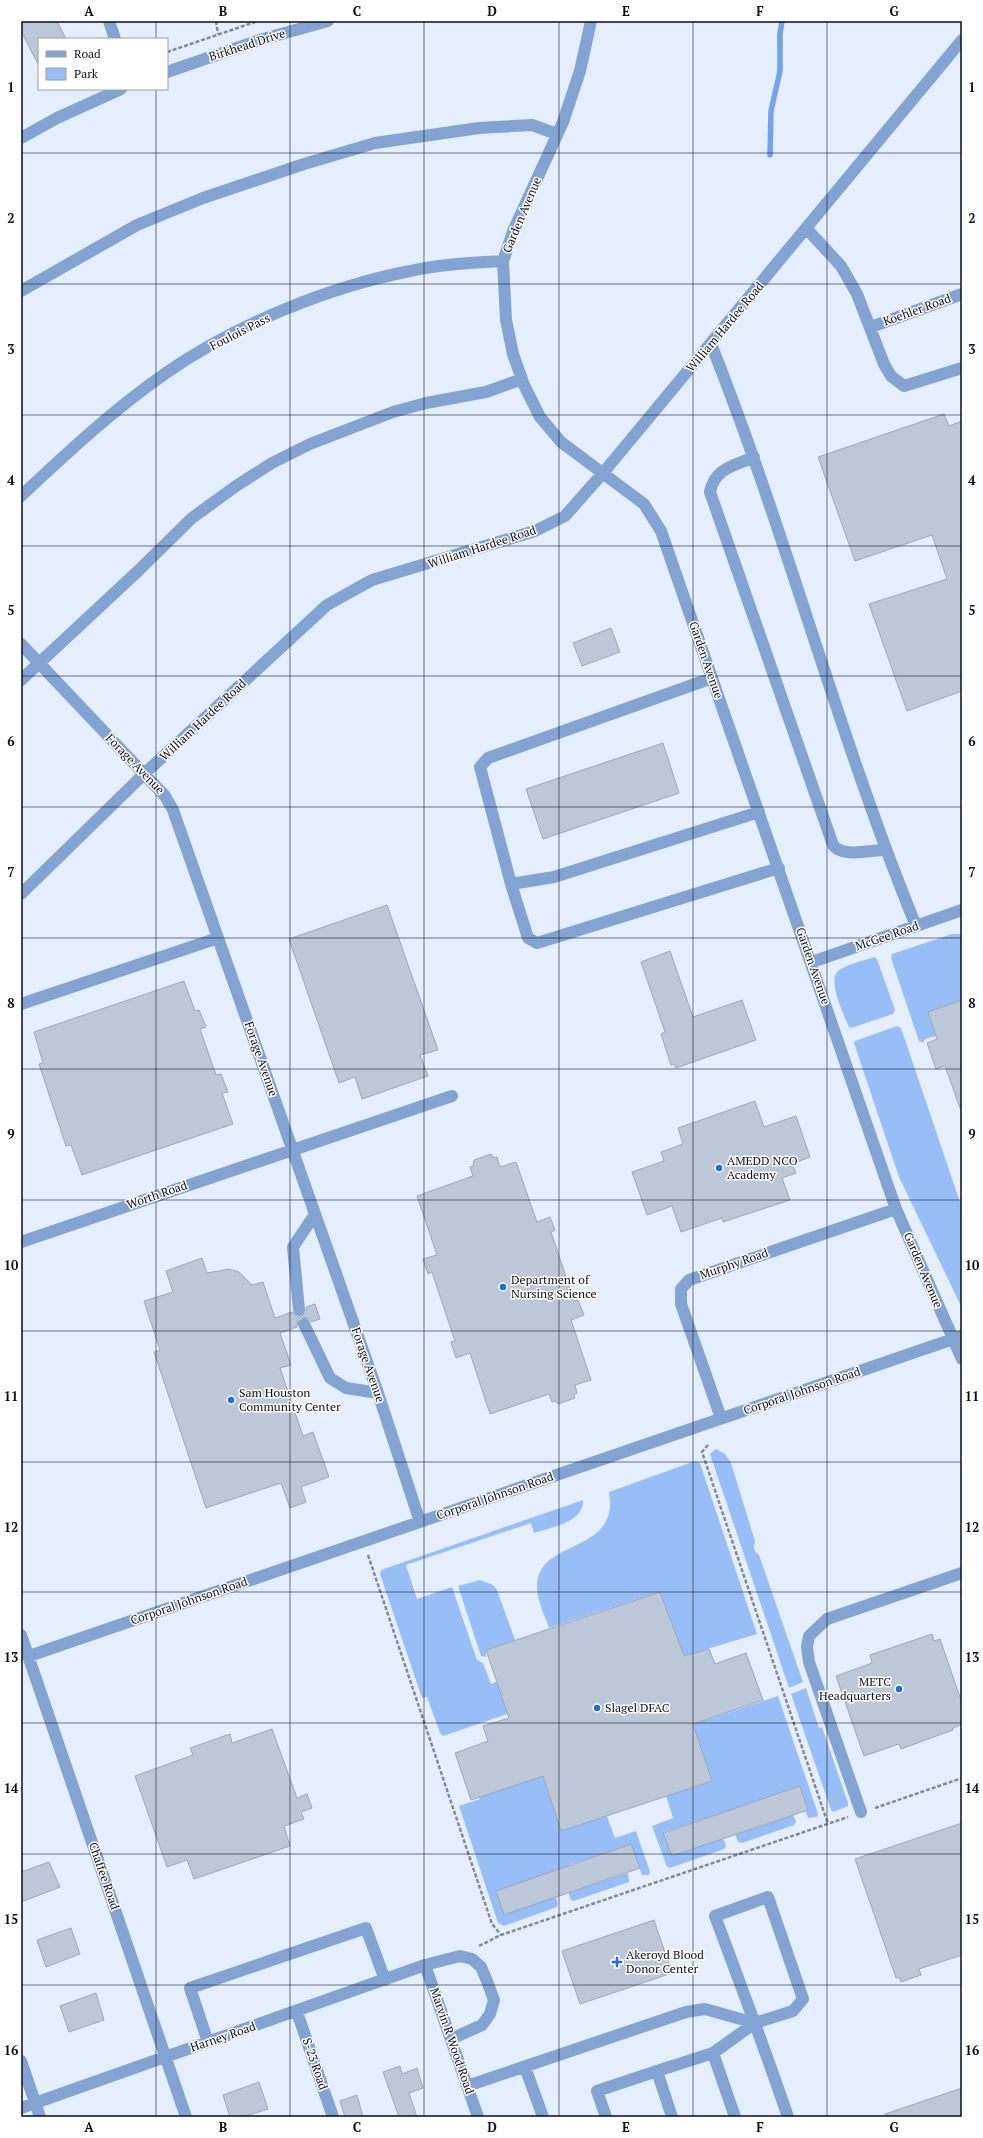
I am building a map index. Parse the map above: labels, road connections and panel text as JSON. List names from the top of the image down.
{
  "streets": {
    "street": [
      "Birkhead Drive",
      "Garden Avenue",
      "Koehler Road",
      "William Hardee Road",
      "Foulois Pass",
      "Forage Avenue",
      "McGee Road",
      "Worth Road",
      "Murphy Road",
      "Corporal Johnson Road",
      "Chaffee Road",
      "Harney Road",
      "Marvin R Wood Road",
      "S-23 Road"
    ]
  },
  "crossings": [
    ["Garden Avenue", "William Hardee Road"],
    ["Garden Avenue", "Foulois Pass"],
    ["Garden Avenue", "McGee Road"],
    ["Garden Avenue", "Murphy Road"],
    ["Garden Avenue", "Corporal Johnson Road"],
    ["Koehler Road", "William Hardee Road"],
    ["William Hardee Road", "Forage Avenue"],
    ["Forage Avenue", "Worth Road"],
    ["Forage Avenue", "Corporal Johnson Road"],
    ["Murphy Road", "Corporal Johnson Road"],
    ["Corporal Johnson Road", "Chaffee Road"],
    ["Chaffee Road", "Harney Road"],
    ["Harney Road", "Marvin R Wood Road"],
    ["Harney Road", "S-23 Road"]
  ],
  "places": {
    "other": [
      "AMEDD NCO Academy",
      "Department of Nursing Science",
      "Sam Houston Community Center",
      "METC Headquarters",
      "Slagel DFAC"
    ],
    "health": ["Akeroyd Blood Donor Center"]
  },
  "legend": ["Road", "Park"],
  "grid": {
    "columns": [
      "A",
      "B",
      "C",
      "D",
      "E",
      "F",
      "G"
    ],
    "rows": [
      "1",
      "2",
      "3",
      "4",
      "5",
      "6",
      "7",
      "8",
      "9",
      "10",
      "11",
      "12",
      "13",
      "14",
      "15",
      "16"
    ]
  }
}
